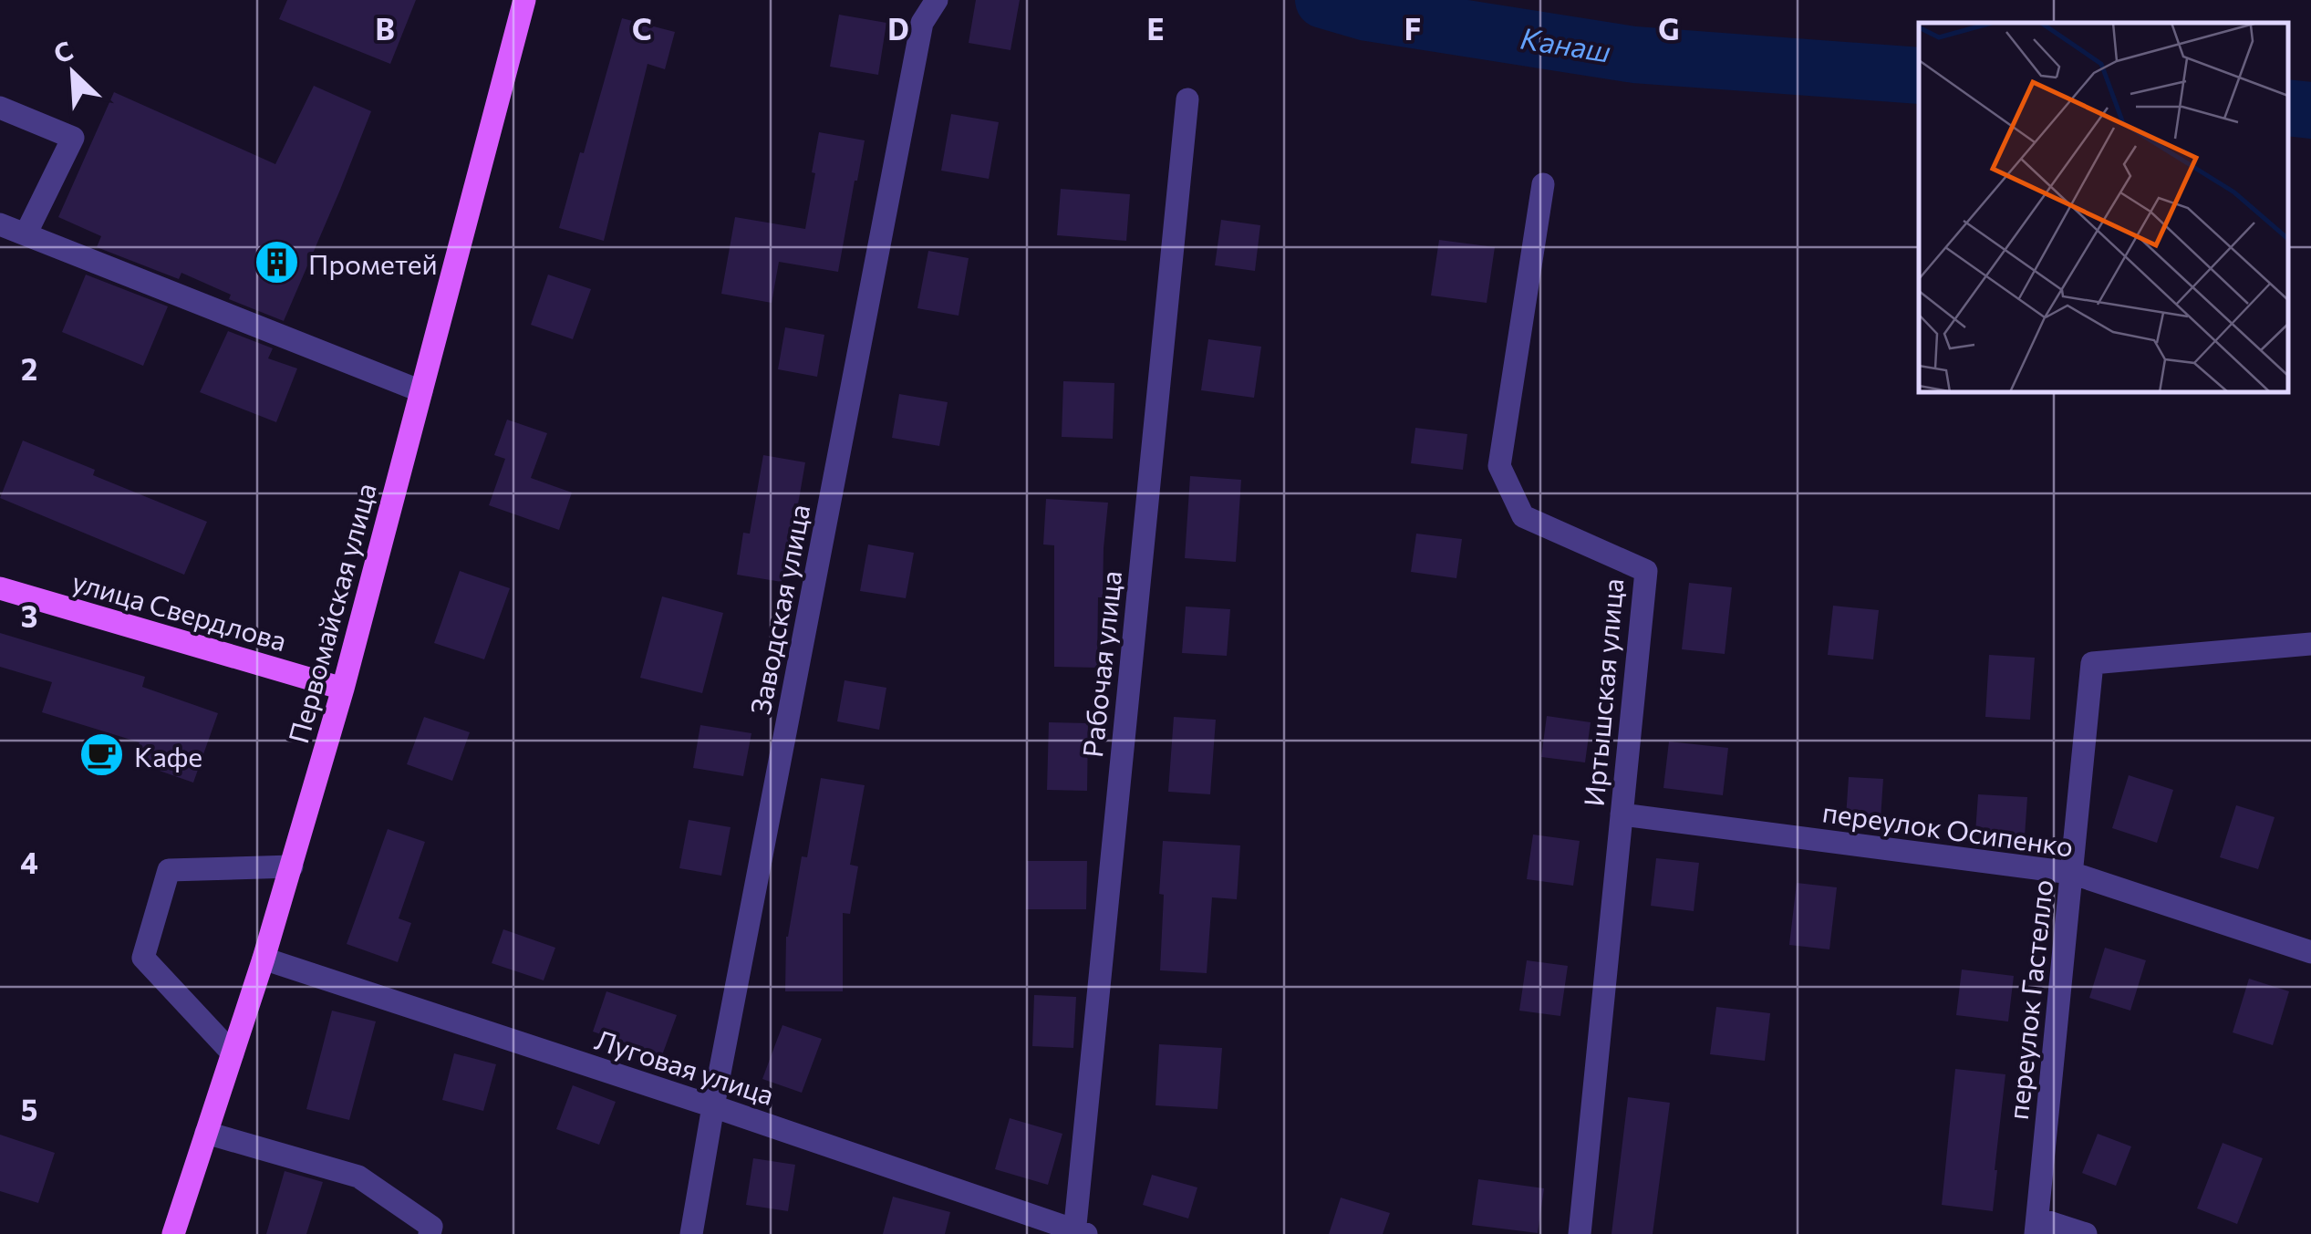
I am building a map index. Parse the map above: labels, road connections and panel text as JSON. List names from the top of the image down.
{
  "streets": {
    "main road": ["улица Свердлова", "Первомайская улица"],
    "street": [
      "Заводская улица",
      "Рабочая улица",
      "Иртышская улица",
      "переулок Осипенко",
      "переулок Гастелло",
      "Луговая улица"
    ]
  },
  "crossings": [
    ["Заводская улица", "Луговая улица"],
    ["улица Свердлова", "Первомайская улица"],
    ["Первомайская улица", "Луговая улица"],
    ["Рабочая улица", "Луговая улица"],
    ["Иртышская улица", "переулок Осипенко"],
    ["переулок Осипенко", "переулок Гастелло"]
  ],
  "water": ["Канаш"],
  "places": {
    "building": ["Прометей"],
    "cafe": ["Кафе"]
  },
  "north": "top left",
  "grid": {
    "columns": [
      "B",
      "C",
      "D",
      "E",
      "F",
      "G"
    ],
    "rows": [
      "2",
      "3",
      "4",
      "5"
    ]
  }
}
